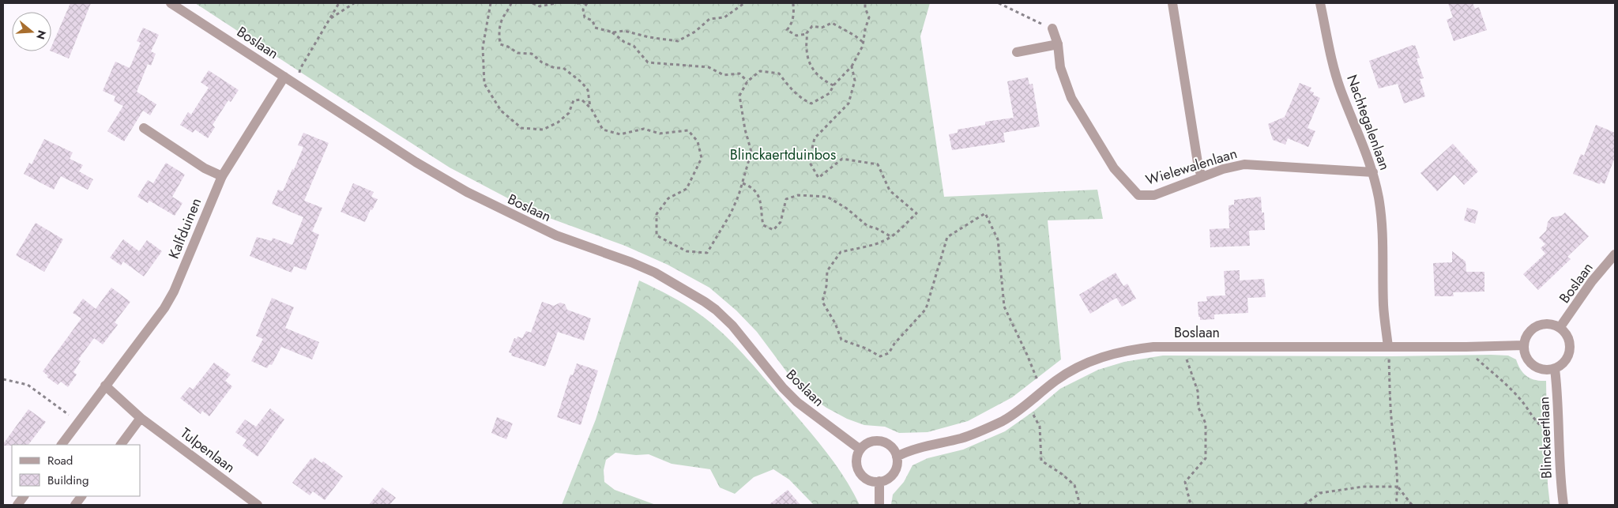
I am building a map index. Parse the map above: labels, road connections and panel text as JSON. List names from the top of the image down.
{
  "streets": {
    "street": [
      "Boslaan",
      "Nachtegalenlaan",
      "Wielewalenlaan",
      "Kalfduinen",
      "Blinckaertlaan",
      "Tulpenlaan"
    ]
  },
  "crossings": [
    ["Boslaan", "Nachtegalenlaan"],
    ["Boslaan", "Kalfduinen"],
    ["Boslaan", "Blinckaertlaan"],
    ["Nachtegalenlaan", "Wielewalenlaan"]
  ],
  "parks": ["Blinckaertduinbos"],
  "legend": ["Road", "Building"],
  "north": "right"
}
